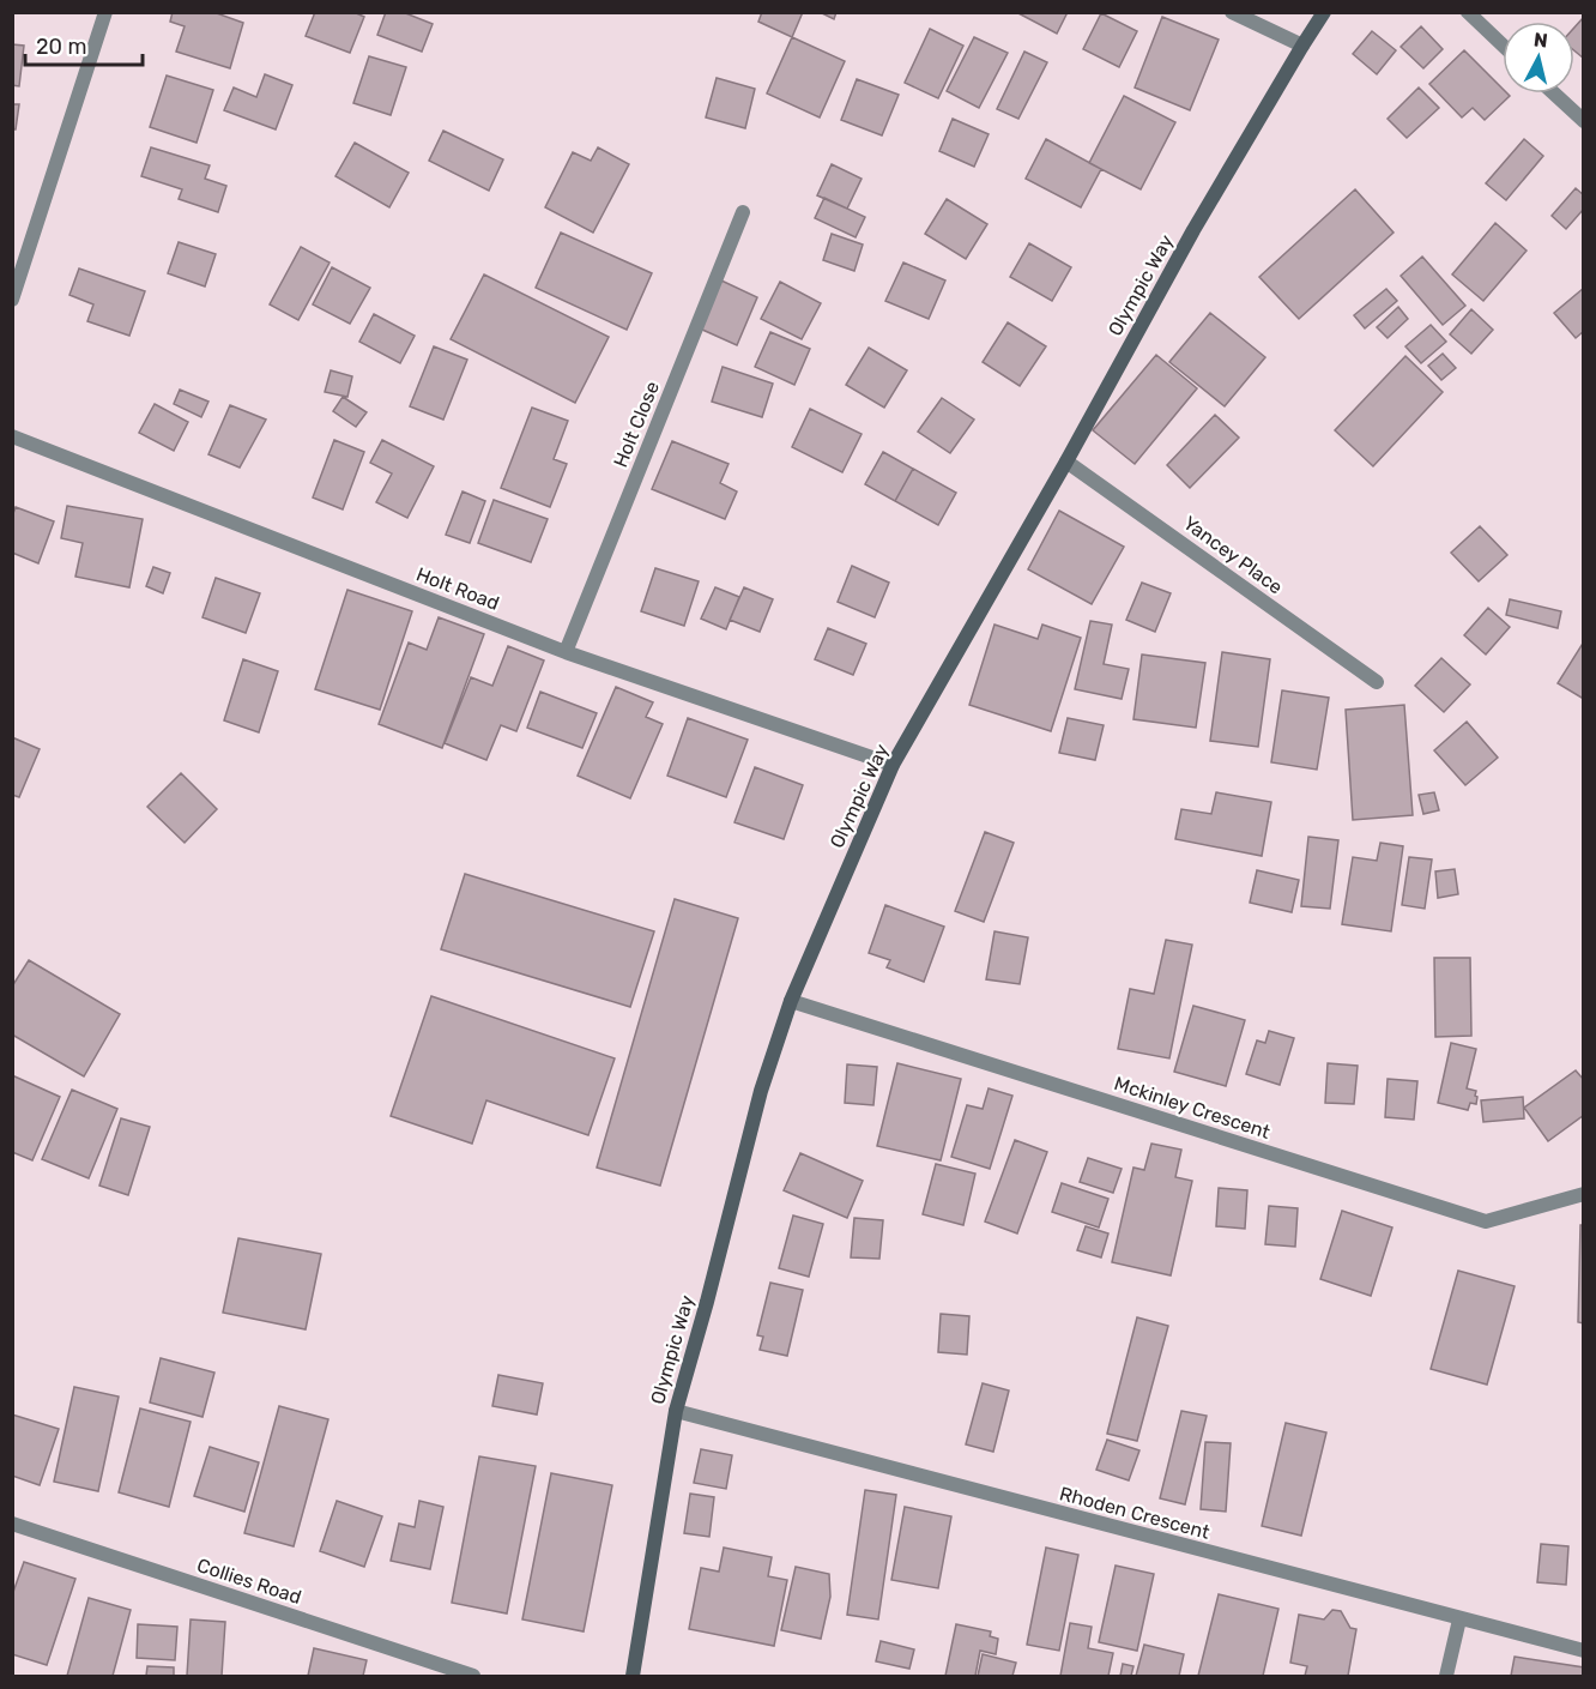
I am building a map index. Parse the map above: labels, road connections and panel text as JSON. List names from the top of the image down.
{
  "streets": {
    "street": [
      "Olympic Way",
      "Holt Close",
      "Yancey Place",
      "Holt Road",
      "Mckinley Crescent",
      "Rhoden Crescent",
      "Collies Road"
    ]
  },
  "crossings": [
    ["Olympic Way", "Yancey Place"],
    ["Olympic Way", "Holt Road"],
    ["Olympic Way", "Mckinley Crescent"],
    ["Olympic Way", "Rhoden Crescent"],
    ["Holt Close", "Holt Road"]
  ],
  "scale_bar": "20 m",
  "north": "top"
}
